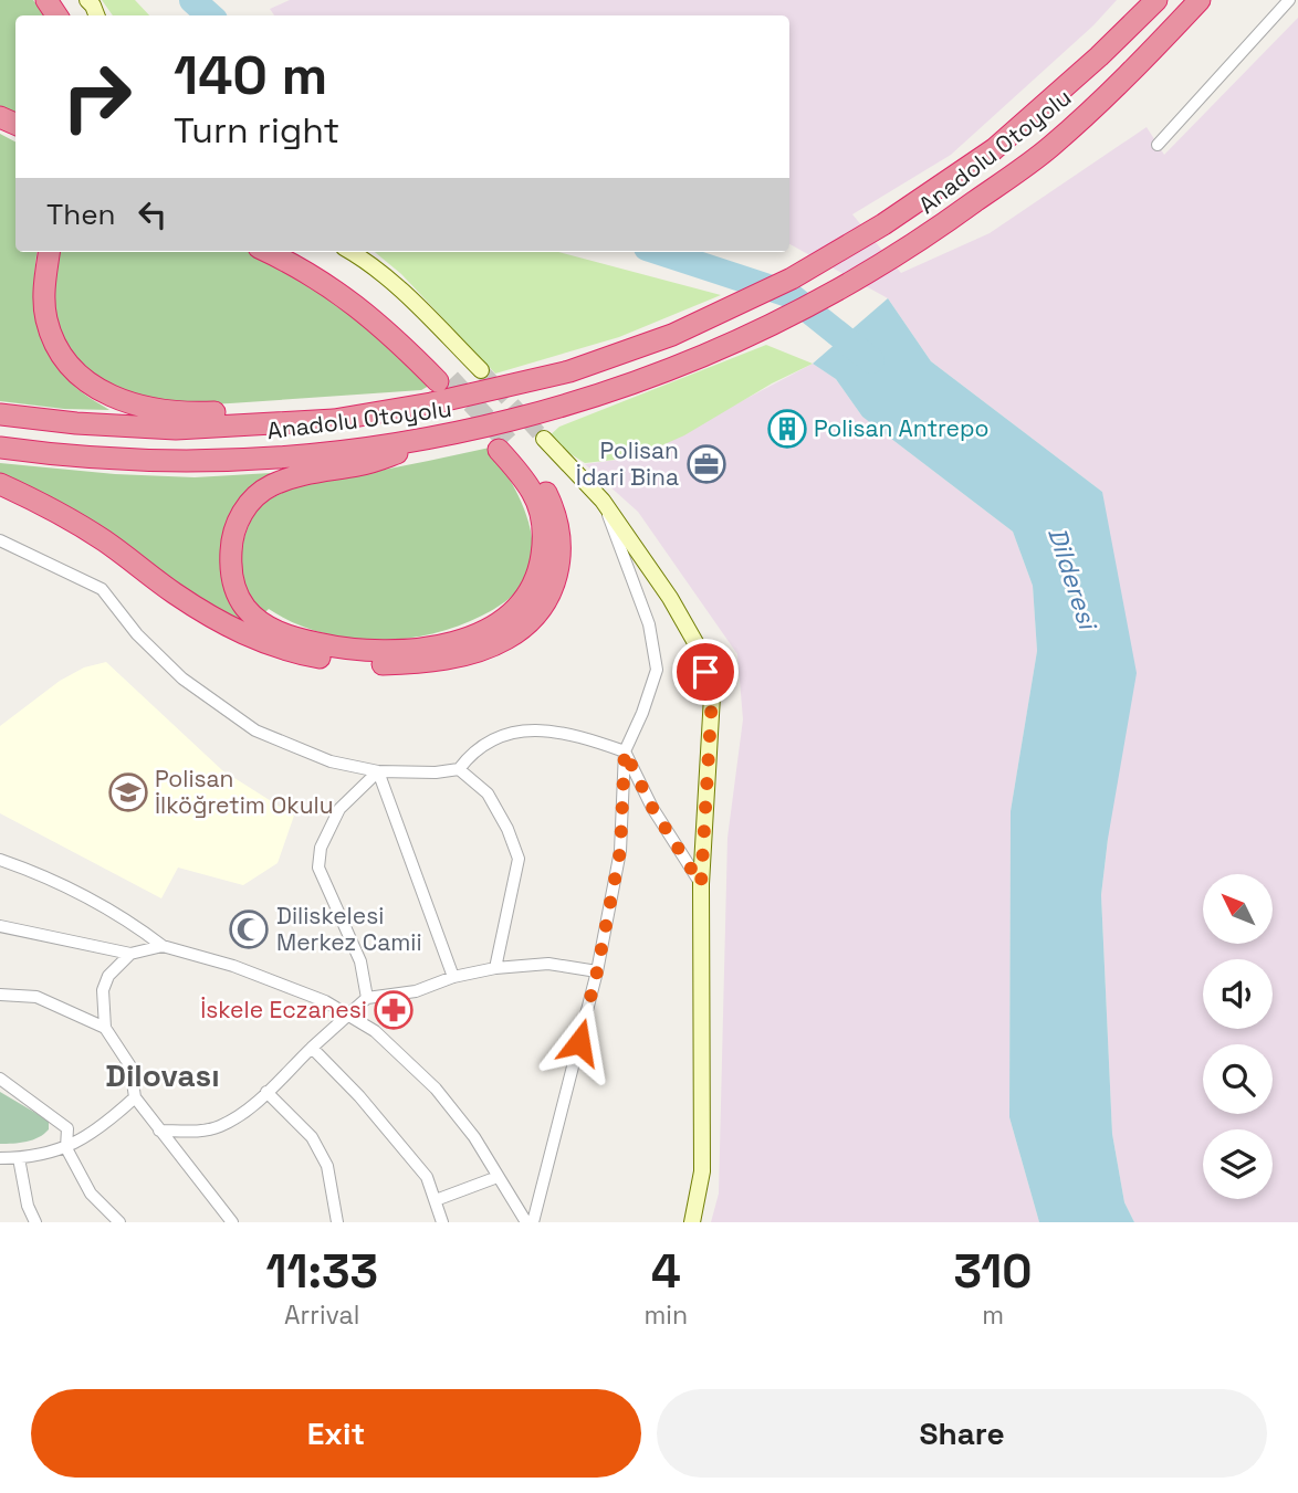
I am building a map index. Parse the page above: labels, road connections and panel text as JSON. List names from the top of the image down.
{
  "streets": {
    "highway": ["Anadolu Otoyolu"]
  },
  "districts": ["Dilovası"],
  "water": ["Dilderesi"],
  "places": {
    "building": ["Polisan Antrepo"],
    "office": ["Polisan İdari Bina"],
    "school or university": ["Polisan İlköğretim Okulu"],
    "mosque": ["Diliskelesi Merkez Camii"],
    "pharmacy": ["İskele Eczanesi"]
  },
  "north": "top left",
  "page": {
    "turn": ["140 m", "Turn right"],
    "then": "Then",
    "eta": [
      "11:33",
      "Arrival",
      "4",
      "min",
      "310",
      "m"
    ],
    "buttons": ["Exit", "Share"]
  }
}
